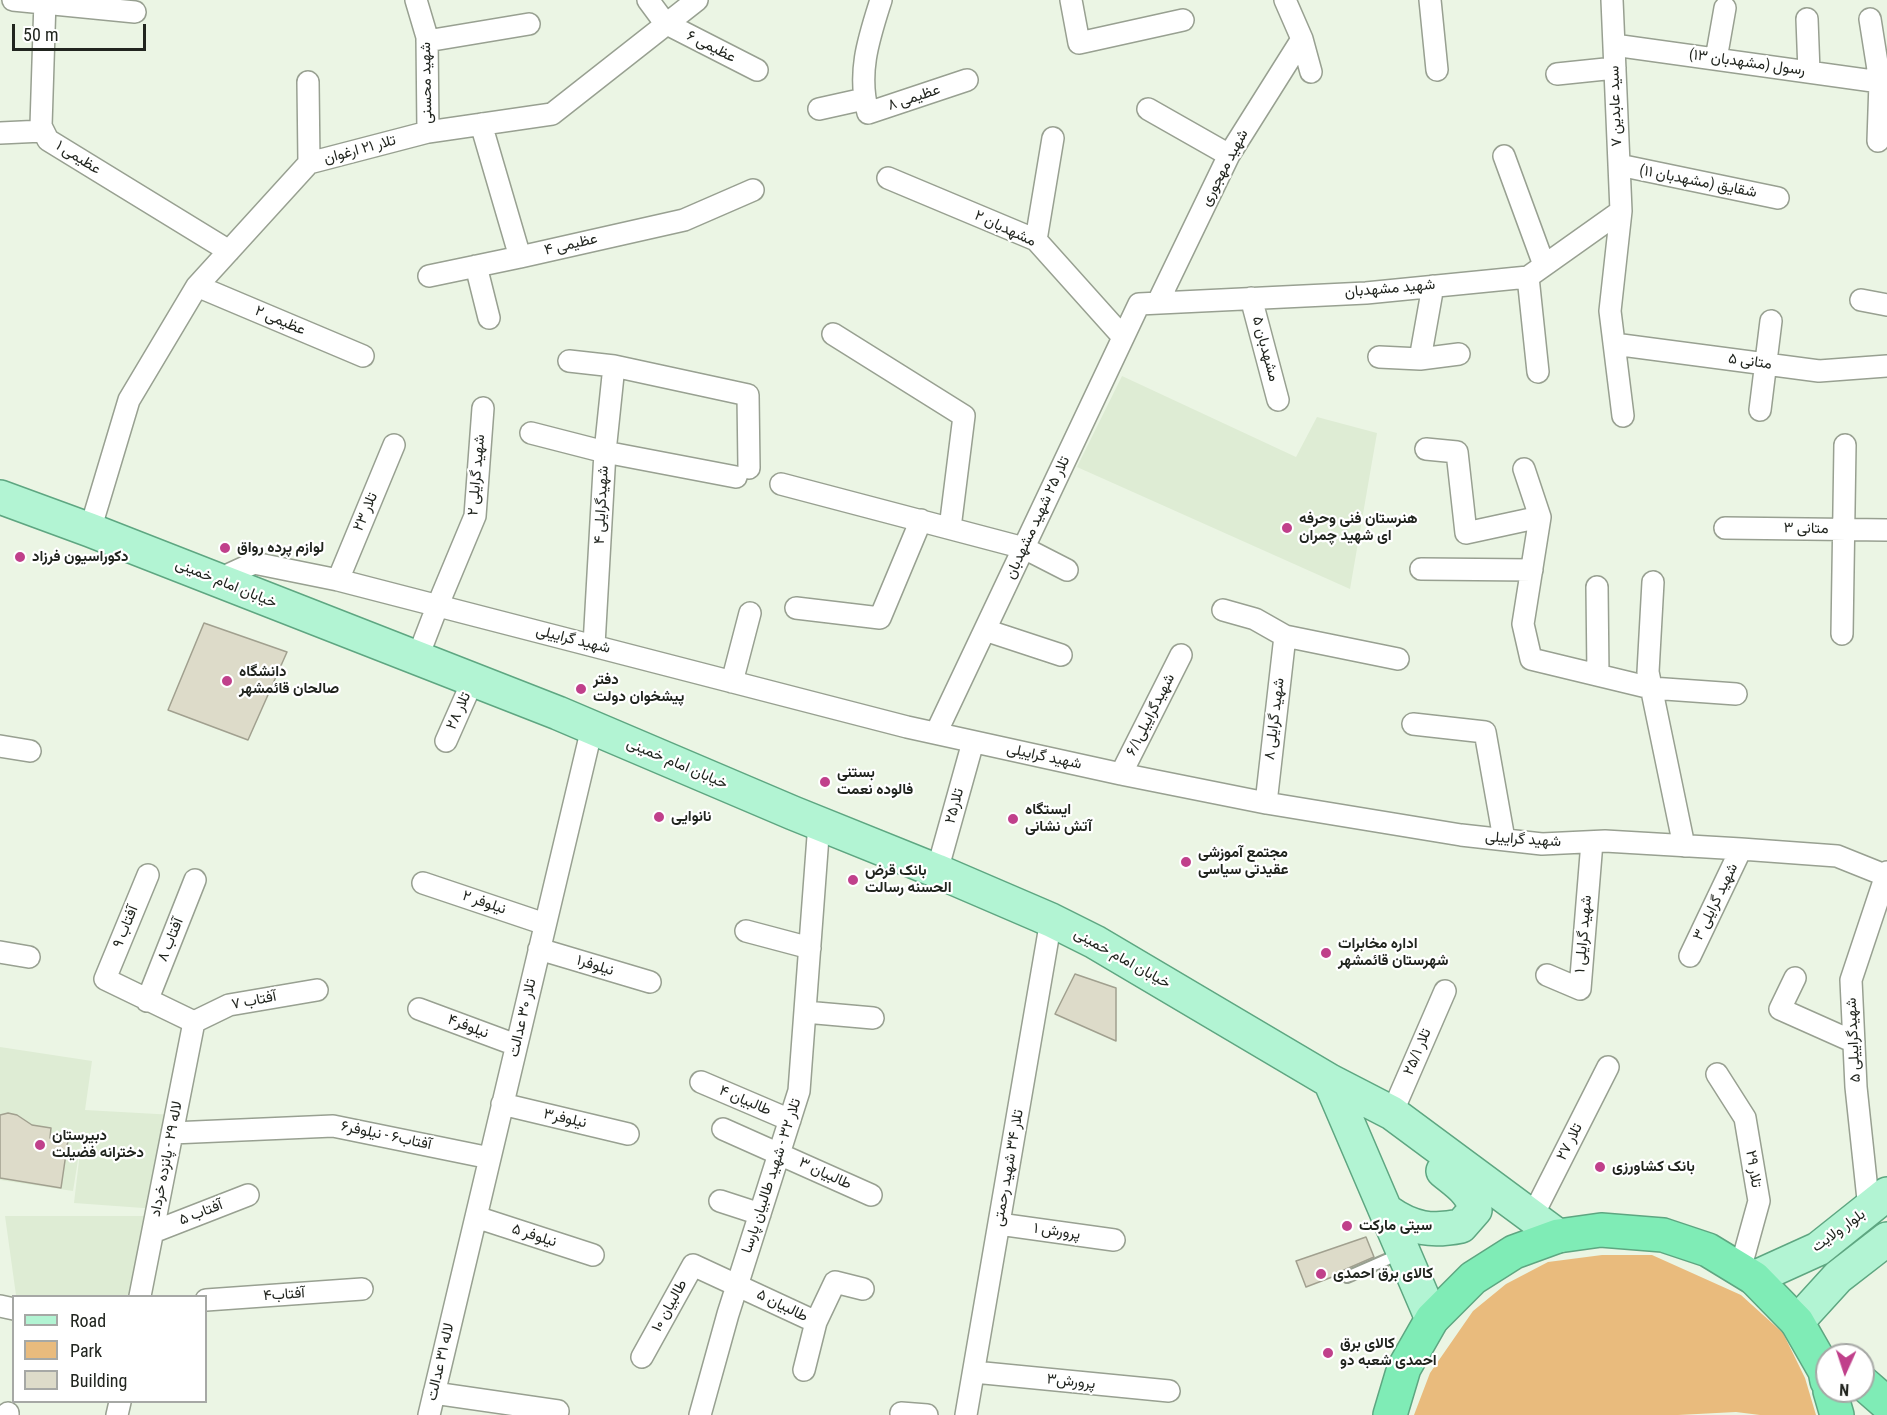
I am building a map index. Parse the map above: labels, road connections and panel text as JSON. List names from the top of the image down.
{
  "streets": {
    "main road": ["خیابان امام خمینی", "بلوار ولایت"],
    "street": [
      "عظیمی ۶",
      "رسول (مشهدبان ۱۳)",
      "شهید محسنی",
      "عظیمی ۸",
      "سید عابدین ۷",
      "تلار ۲۱ ارغوان",
      "عظیمی ۱",
      "شهید مهجوری",
      "شقایق (مشهدبان ۱۱)",
      "مشهدبان ۲",
      "عظیمی ۴",
      "شهید مشهدبان",
      "عظیمی ۲",
      "مشهدبان ۵",
      "متانی ۵",
      "شهید گرایلی ۲",
      "شهیدگرایلی ۴",
      "تلار ۲۳",
      "تلار ۲۵ شهید مشهدبان",
      "متانی ۳",
      "شهید گراییلی",
      "تلار ۲۸",
      "شهیدگراییلی۶/۱",
      "شهید گرایلی ۸",
      "تلار۲۵",
      "شهید گرایلی ۳",
      "نیلوفر ۲",
      "آفتاب ۹",
      "شهید گرایلی ۱",
      "آفتاب ۸",
      "نیلوفر۱",
      "آفتاب ۷",
      "تلار ۳۰ عدالت",
      "نیلوفر۴",
      "شهیدگراییلی ۵",
      "تلار ۲۵/۱",
      "طالبیان ۴",
      "نیلوفر۳",
      "آفتاب۶ - نیلوفر۶",
      "تلار ۲۷",
      "لاله ۲۹ - پانزده خرداد",
      "تلار ۳۴ شهید رحمتی",
      "تلار ۲۹",
      "طالبیان ۳",
      "تلار ۳۲ - شهید طالبیان پارسا",
      "آفتاب ۵",
      "پرورش ۱",
      "نیلوفر ۵",
      "آفتاب۴",
      "طالبیان ۱۰",
      "طالبیان ۵",
      "لاله ۳۱ عدالت",
      "پرورش۳"
    ]
  },
  "crossings": [
    ["عظیمی ۶", "تلار ۲۱ ارغوان"],
    ["رسول (مشهدبان ۱۳)", "سید عابدین ۷"],
    ["شهید محسنی", "تلار ۲۱ ارغوان"],
    ["سید عابدین ۷", "شقایق (مشهدبان ۱۱)"],
    ["سید عابدین ۷", "شهید مشهدبان"],
    ["سید عابدین ۷", "متانی ۵"],
    ["تلار ۲۱ ارغوان", "عظیمی ۱"],
    ["تلار ۲۱ ارغوان", "عظیمی ۲"],
    ["تلار ۲۱ ارغوان", "خیابان امام خمینی"],
    ["شهید مهجوری", "شهید مشهدبان"],
    ["شهید مهجوری", "تلار ۲۵ شهید مشهدبان"],
    ["مشهدبان ۲", "تلار ۲۵ شهید مشهدبان"],
    ["شهید مشهدبان", "مشهدبان ۵"],
    ["شهید مشهدبان", "تلار ۲۵ شهید مشهدبان"],
    ["شهید گرایلی ۲", "خیابان امام خمینی"],
    ["شهید گرایلی ۲", "شهید گراییلی"],
    ["شهیدگرایلی ۴", "شهید گراییلی"],
    ["تلار ۲۳", "شهید گراییلی"],
    ["تلار ۲۵ شهید مشهدبان", "شهید گراییلی"],
    ["خیابان امام خمینی", "شهید گراییلی"],
    ["خیابان امام خمینی", "تلار ۲۸"],
    ["خیابان امام خمینی", "تلار۲۵"],
    ["خیابان امام خمینی", "تلار ۳۰ عدالت"],
    ["خیابان امام خمینی", "تلار ۲۵/۱"],
    ["خیابان امام خمینی", "تلار ۲۷"],
    ["خیابان امام خمینی", "تلار ۳۴ شهید رحمتی"],
    ["خیابان امام خمینی", "تلار ۳۲ - شهید طالبیان پارسا"],
    ["شهید گراییلی", "شهیدگراییلی۶/۱"],
    ["شهید گراییلی", "شهید گرایلی ۸"],
    ["شهید گراییلی", "تلار۲۵"],
    ["شهید گراییلی", "شهید گرایلی ۳"],
    ["شهید گراییلی", "شهید گرایلی ۱"],
    ["شهید گراییلی", "شهیدگراییلی ۵"],
    ["نیلوفر ۲", "تلار ۳۰ عدالت"],
    ["آفتاب ۹", "آفتاب ۸"],
    ["نیلوفر۱", "تلار ۳۰ عدالت"],
    ["آفتاب ۷", "لاله ۲۹ - پانزده خرداد"],
    ["تلار ۳۰ عدالت", "نیلوفر۴"],
    ["تلار ۳۰ عدالت", "نیلوفر۳"],
    ["تلار ۳۰ عدالت", "آفتاب۶ - نیلوفر۶"],
    ["تلار ۳۰ عدالت", "نیلوفر ۵"],
    ["تلار ۳۰ عدالت", "لاله ۳۱ عدالت"],
    ["شهیدگراییلی ۵", "بلوار ولایت"],
    ["طالبیان ۴", "تلار ۳۲ - شهید طالبیان پارسا"],
    ["آفتاب۶ - نیلوفر۶", "لاله ۲۹ - پانزده خرداد"],
    ["لاله ۲۹ - پانزده خرداد", "آفتاب ۵"],
    ["تلار ۳۴ شهید رحمتی", "پرورش ۱"],
    ["تلار ۳۴ شهید رحمتی", "پرورش۳"],
    ["تلار ۲۹", "بلوار ولایت"],
    ["طالبیان ۳", "تلار ۳۲ - شهید طالبیان پارسا"],
    ["تلار ۳۲ - شهید طالبیان پارسا", "طالبیان ۱۰"],
    ["تلار ۳۲ - شهید طالبیان پارسا", "طالبیان ۵"],
    ["طالبیان ۱۰", "طالبیان ۵"]
  ],
  "places": [
    "هنرستان فنی وحرفه ای شهید چمران",
    "لوازم پرده رواق",
    "دکوراسیون فرزاد",
    "دانشگاه صالحان قائمشهر",
    "دفتر پیشخوان دولت",
    "بستنی فالوده نعمت",
    "نانوایی",
    "ایستگاه آتش نشانی",
    "مجتمع آموزشی عقیدتی سیاسی",
    "بانک قرض الحسنه رسالت",
    "اداره مخابرات شهرستان قائمشهر",
    "دبیرستان دخترانه فضیلت",
    "بانک کشاورزی",
    "سیتی مارکت",
    "کالای برق احمدی",
    "کالای برق احمدی شعبه دو"
  ],
  "legend": ["Road", "Park", "Building"],
  "scale_bar": "50 m",
  "north": "bottom"
}
